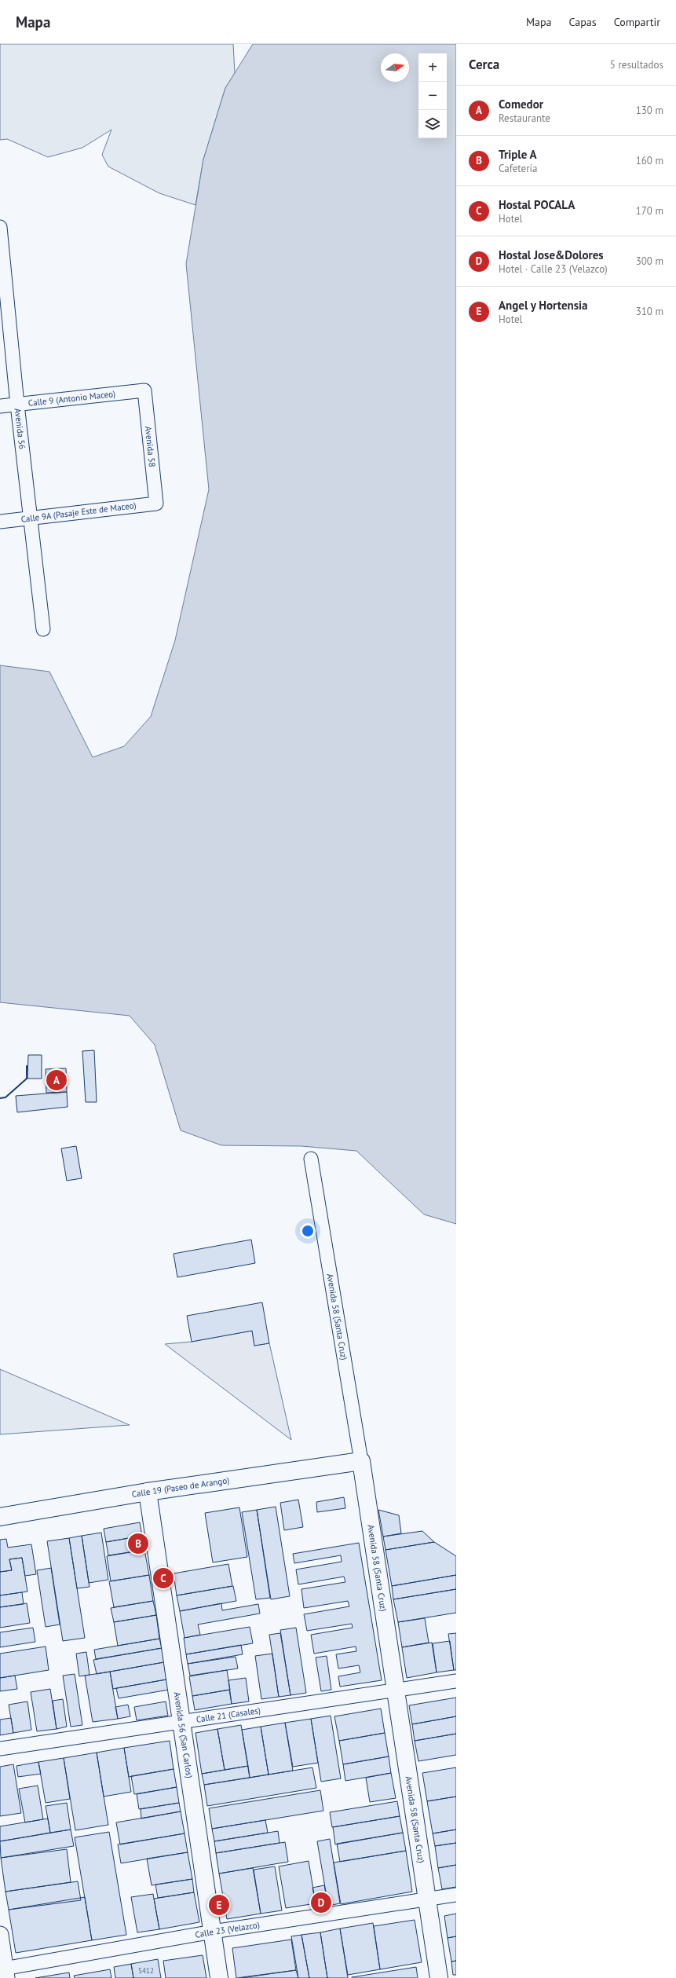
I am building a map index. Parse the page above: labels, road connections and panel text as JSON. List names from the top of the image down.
{
  "streets": {
    "main road": ["Avenida 58 (Santa Cruz)", "Calle 19 (Paseo de Arango)", "Avenida 56 (San Carlos)"],
    "street": [
      "Calle 9 (Antonio Maceo)",
      "Avenida 56",
      "Avenida 58",
      "Calle 9A (Pasaje Este de Maceo)",
      "Calle 21 (Casales)",
      "Calle 23 (Velazco)"
    ]
  },
  "crossings": [
    ["Calle 9 (Antonio Maceo)", "Avenida 56"],
    ["Calle 9 (Antonio Maceo)", "Avenida 58"],
    ["Avenida 56", "Calle 9A (Pasaje Este de Maceo)"],
    ["Avenida 58", "Calle 9A (Pasaje Este de Maceo)"],
    ["Avenida 58 (Santa Cruz)", "Calle 19 (Paseo de Arango)"],
    ["Avenida 58 (Santa Cruz)", "Calle 21 (Casales)"],
    ["Avenida 58 (Santa Cruz)", "Calle 23 (Velazco)"],
    ["Calle 19 (Paseo de Arango)", "Avenida 56 (San Carlos)"],
    ["Calle 21 (Casales)", "Avenida 56 (San Carlos)"],
    ["Avenida 56 (San Carlos)", "Calle 23 (Velazco)"]
  ],
  "house_numbers": ["5412"],
  "north": "right",
  "page": {
    "header": "Mapa",
    "nav": ["Mapa", "Capas", "Compartir"],
    "heading": ["Cerca", "5 resultados"],
    "map_buttons": ["+", "−"],
    "list": [
      {
        "mark": "A",
        "name": "Comedor",
        "note": "Restaurante",
        "value": "130 m"
      },
      {
        "mark": "B",
        "name": "Triple A",
        "note": "Cafetería",
        "value": "160 m"
      },
      {
        "mark": "C",
        "name": "Hostal POCALA",
        "note": "Hotel",
        "value": "170 m"
      },
      {
        "mark": "D",
        "name": "Hostal Jose&Dolores",
        "note": "Hotel · Calle 23 (Velazco)",
        "value": "300 m"
      },
      {
        "mark": "E",
        "name": "Angel y Hortensia",
        "note": "Hotel",
        "value": "310 m"
      }
    ],
    "pins": [
      "A",
      "B",
      "C",
      "D",
      "E"
    ]
  }
}
